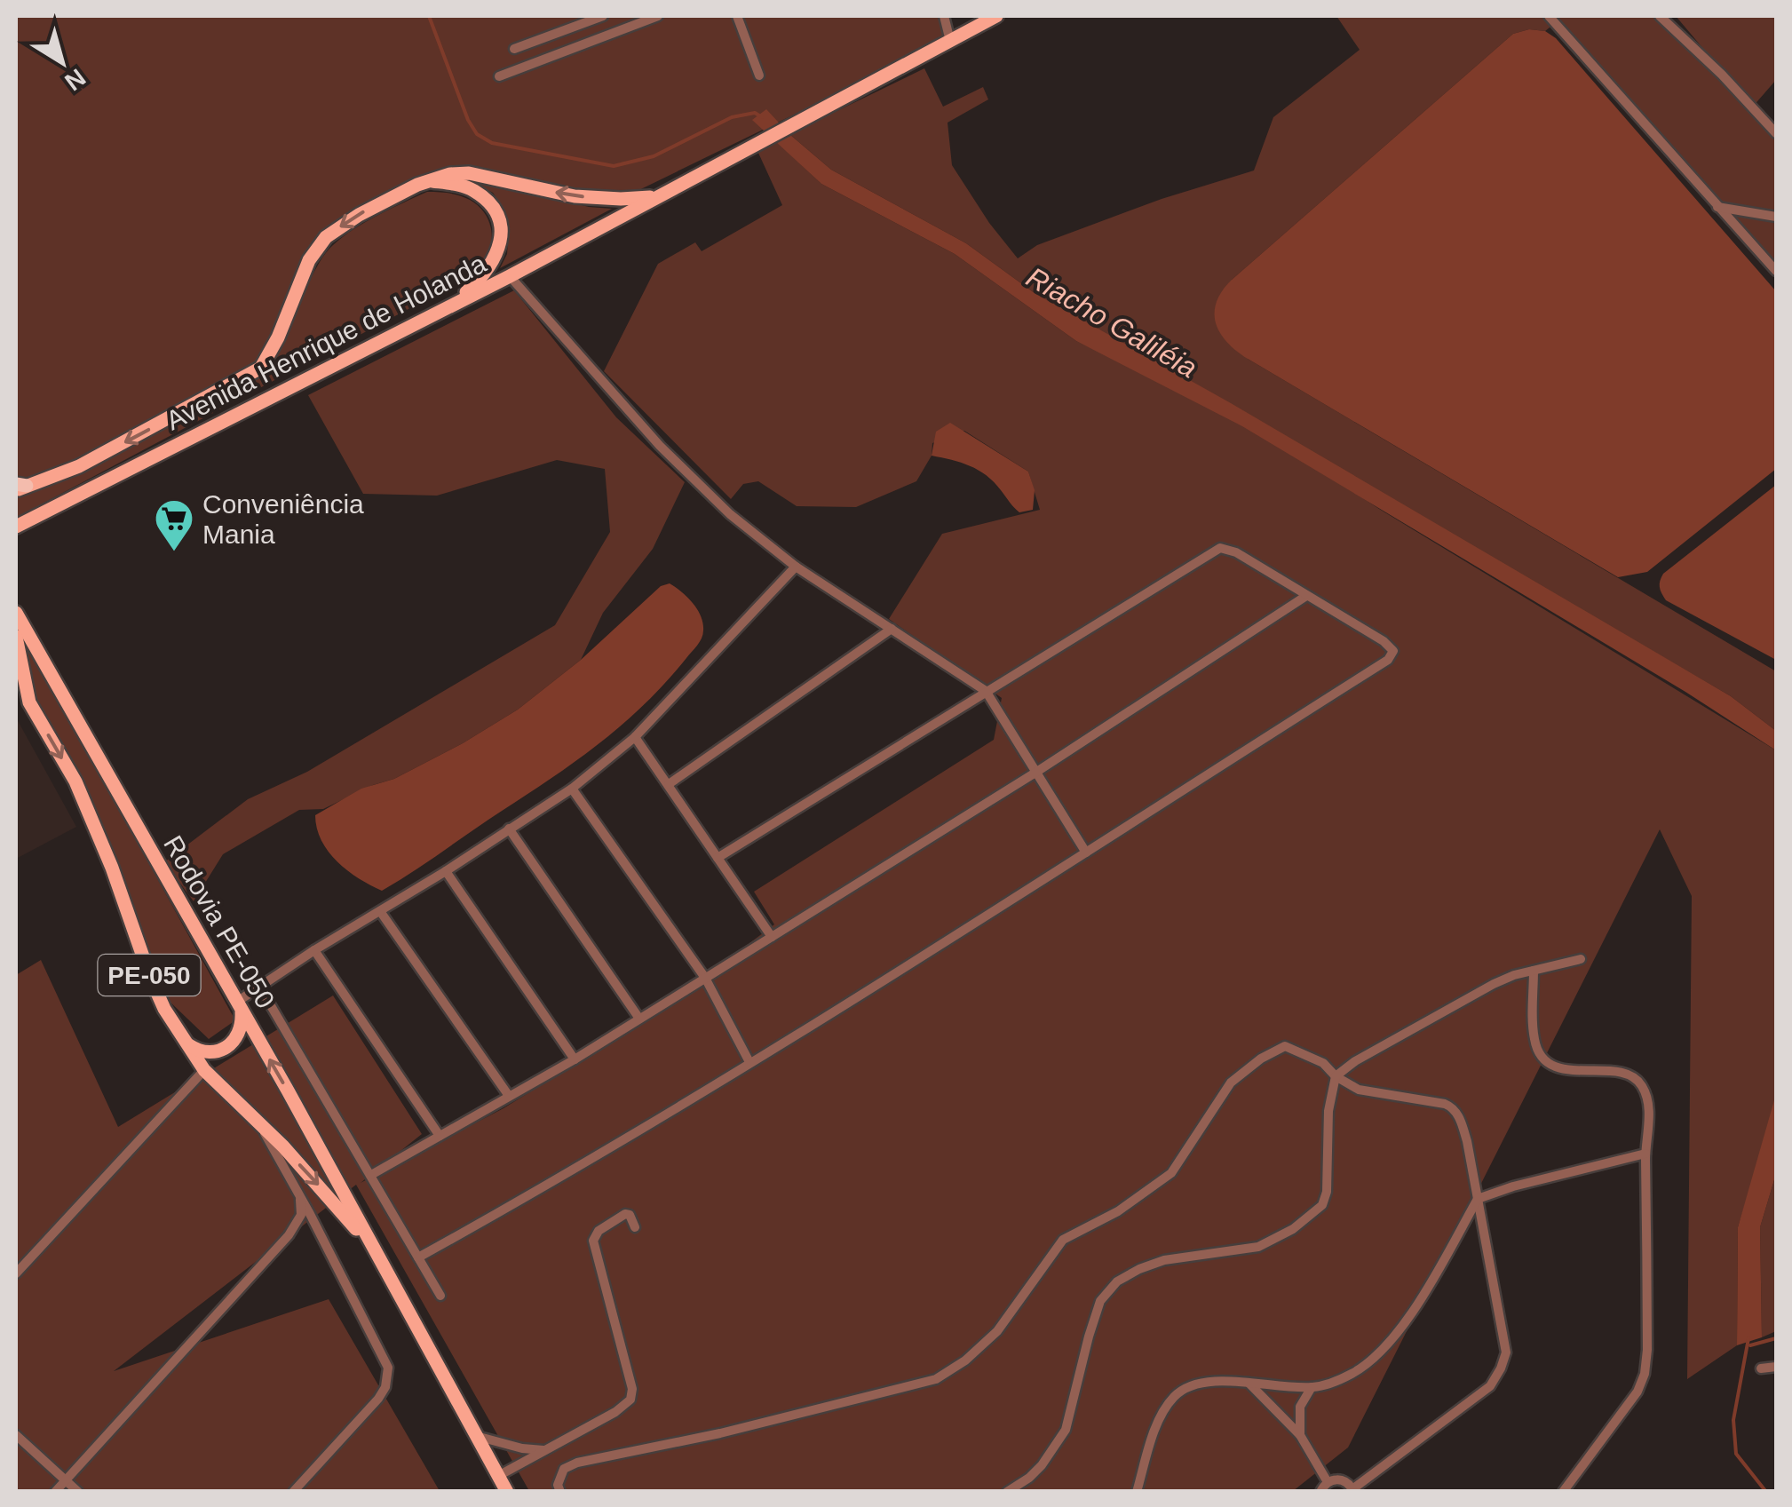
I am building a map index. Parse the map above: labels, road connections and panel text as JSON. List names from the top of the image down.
{
  "streets": {
    "main road": ["Avenida Henrique de Holanda", "Rodovia PE-050", "PE-050"]
  },
  "water": ["Riacho Galiléia"],
  "places": {
    "supermarket": ["Conveniência Mania"]
  },
  "north": "bottom right"
}
